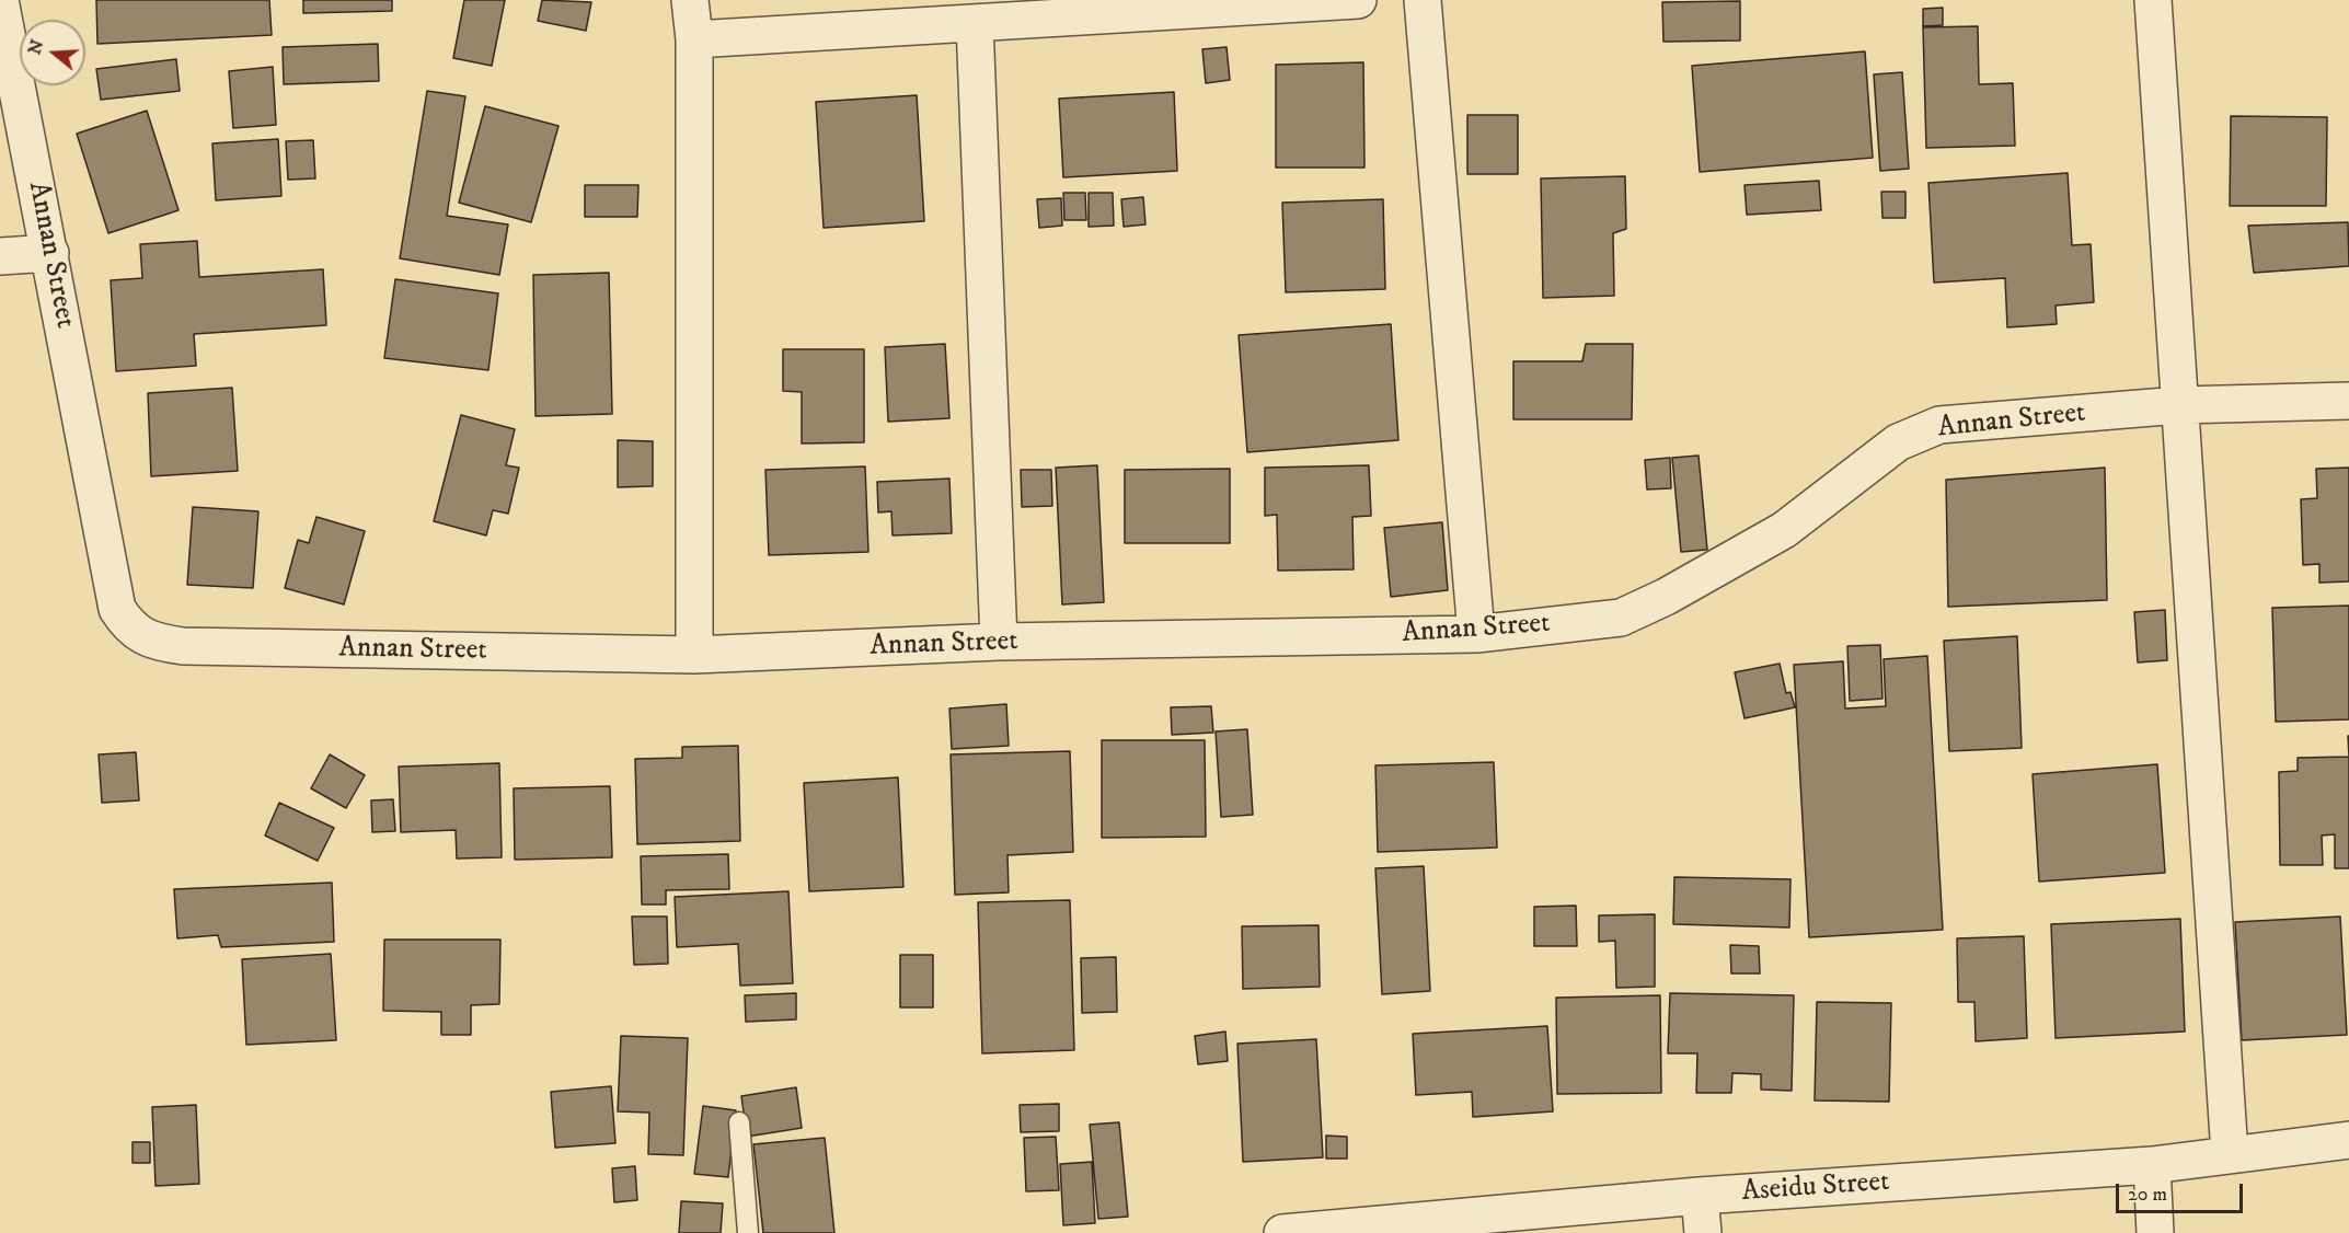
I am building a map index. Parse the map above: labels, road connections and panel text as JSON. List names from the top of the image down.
{
  "streets": {
    "street": ["Annan Street", "Aseidu Street"]
  },
  "scale_bar": "20 m",
  "north": "left"
}
